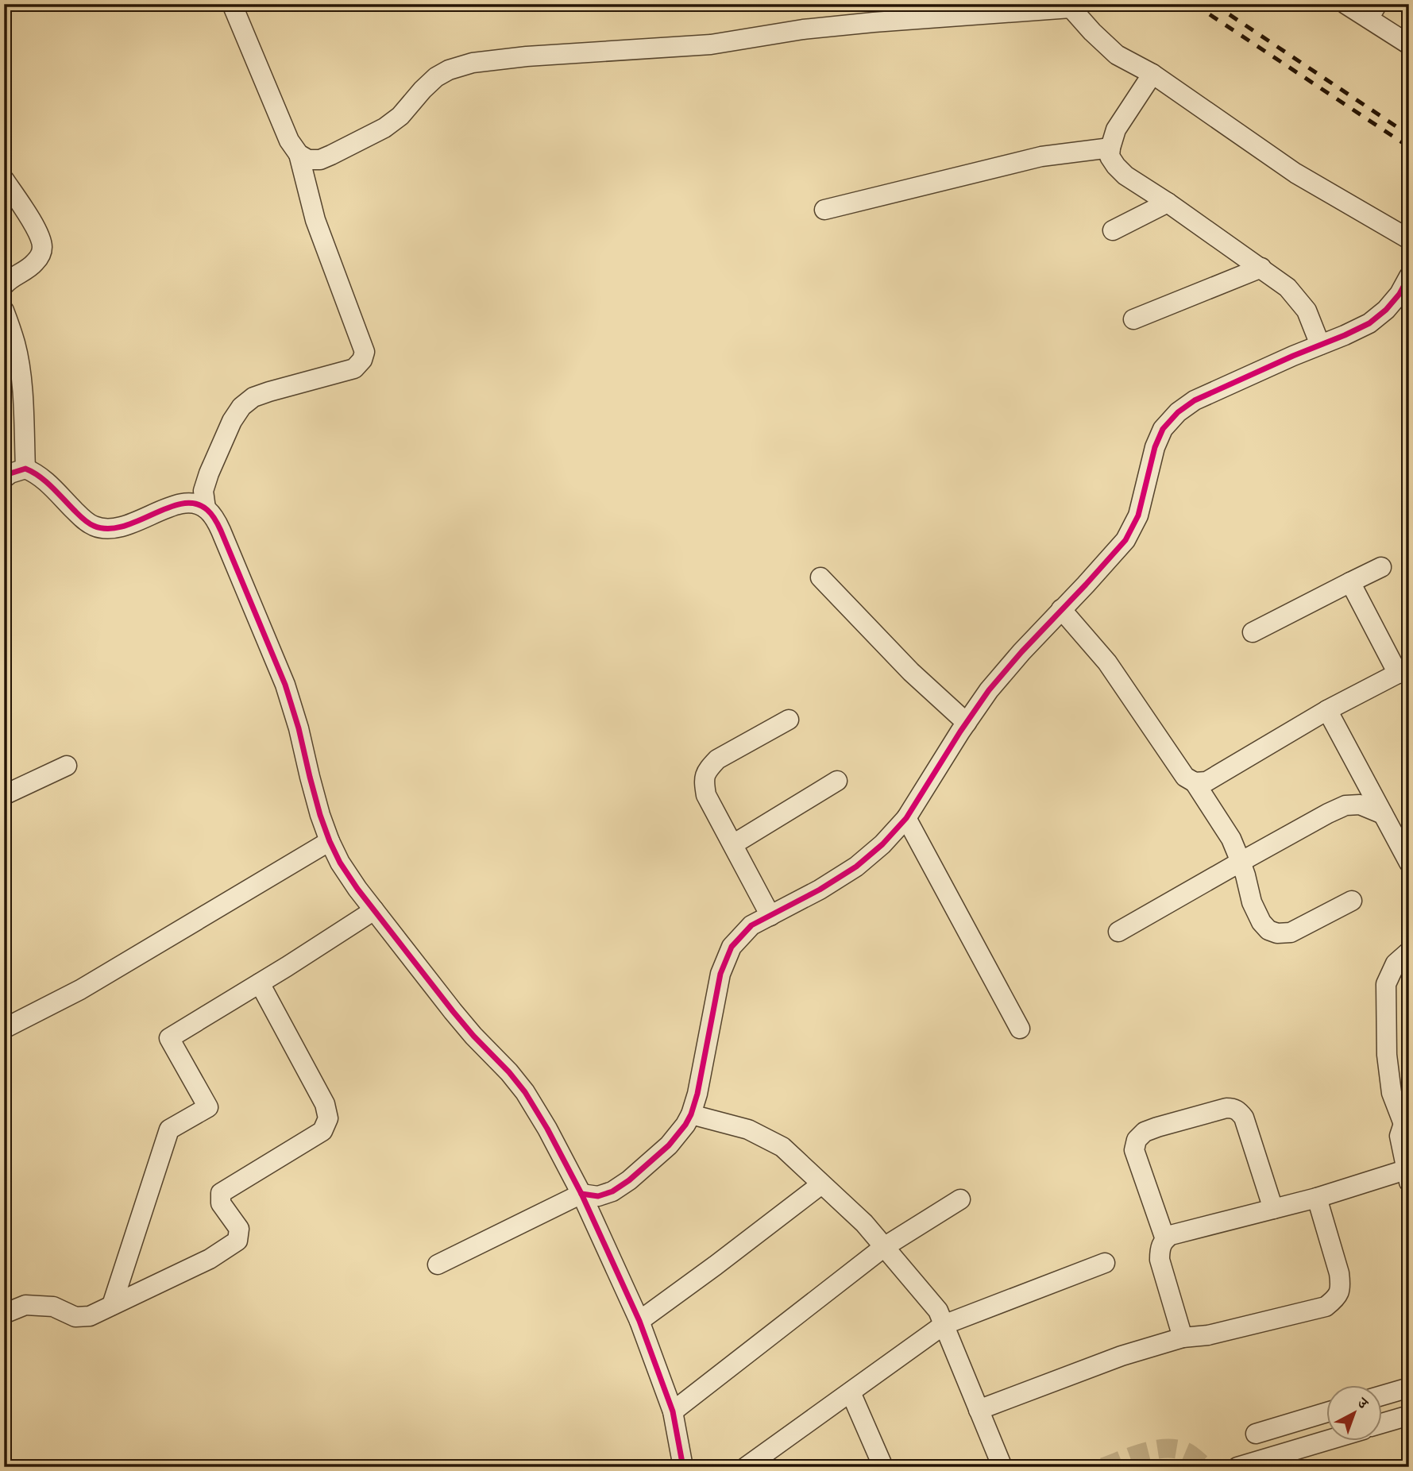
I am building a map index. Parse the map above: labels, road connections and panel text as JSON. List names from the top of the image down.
{
  "north": "top right"
}
